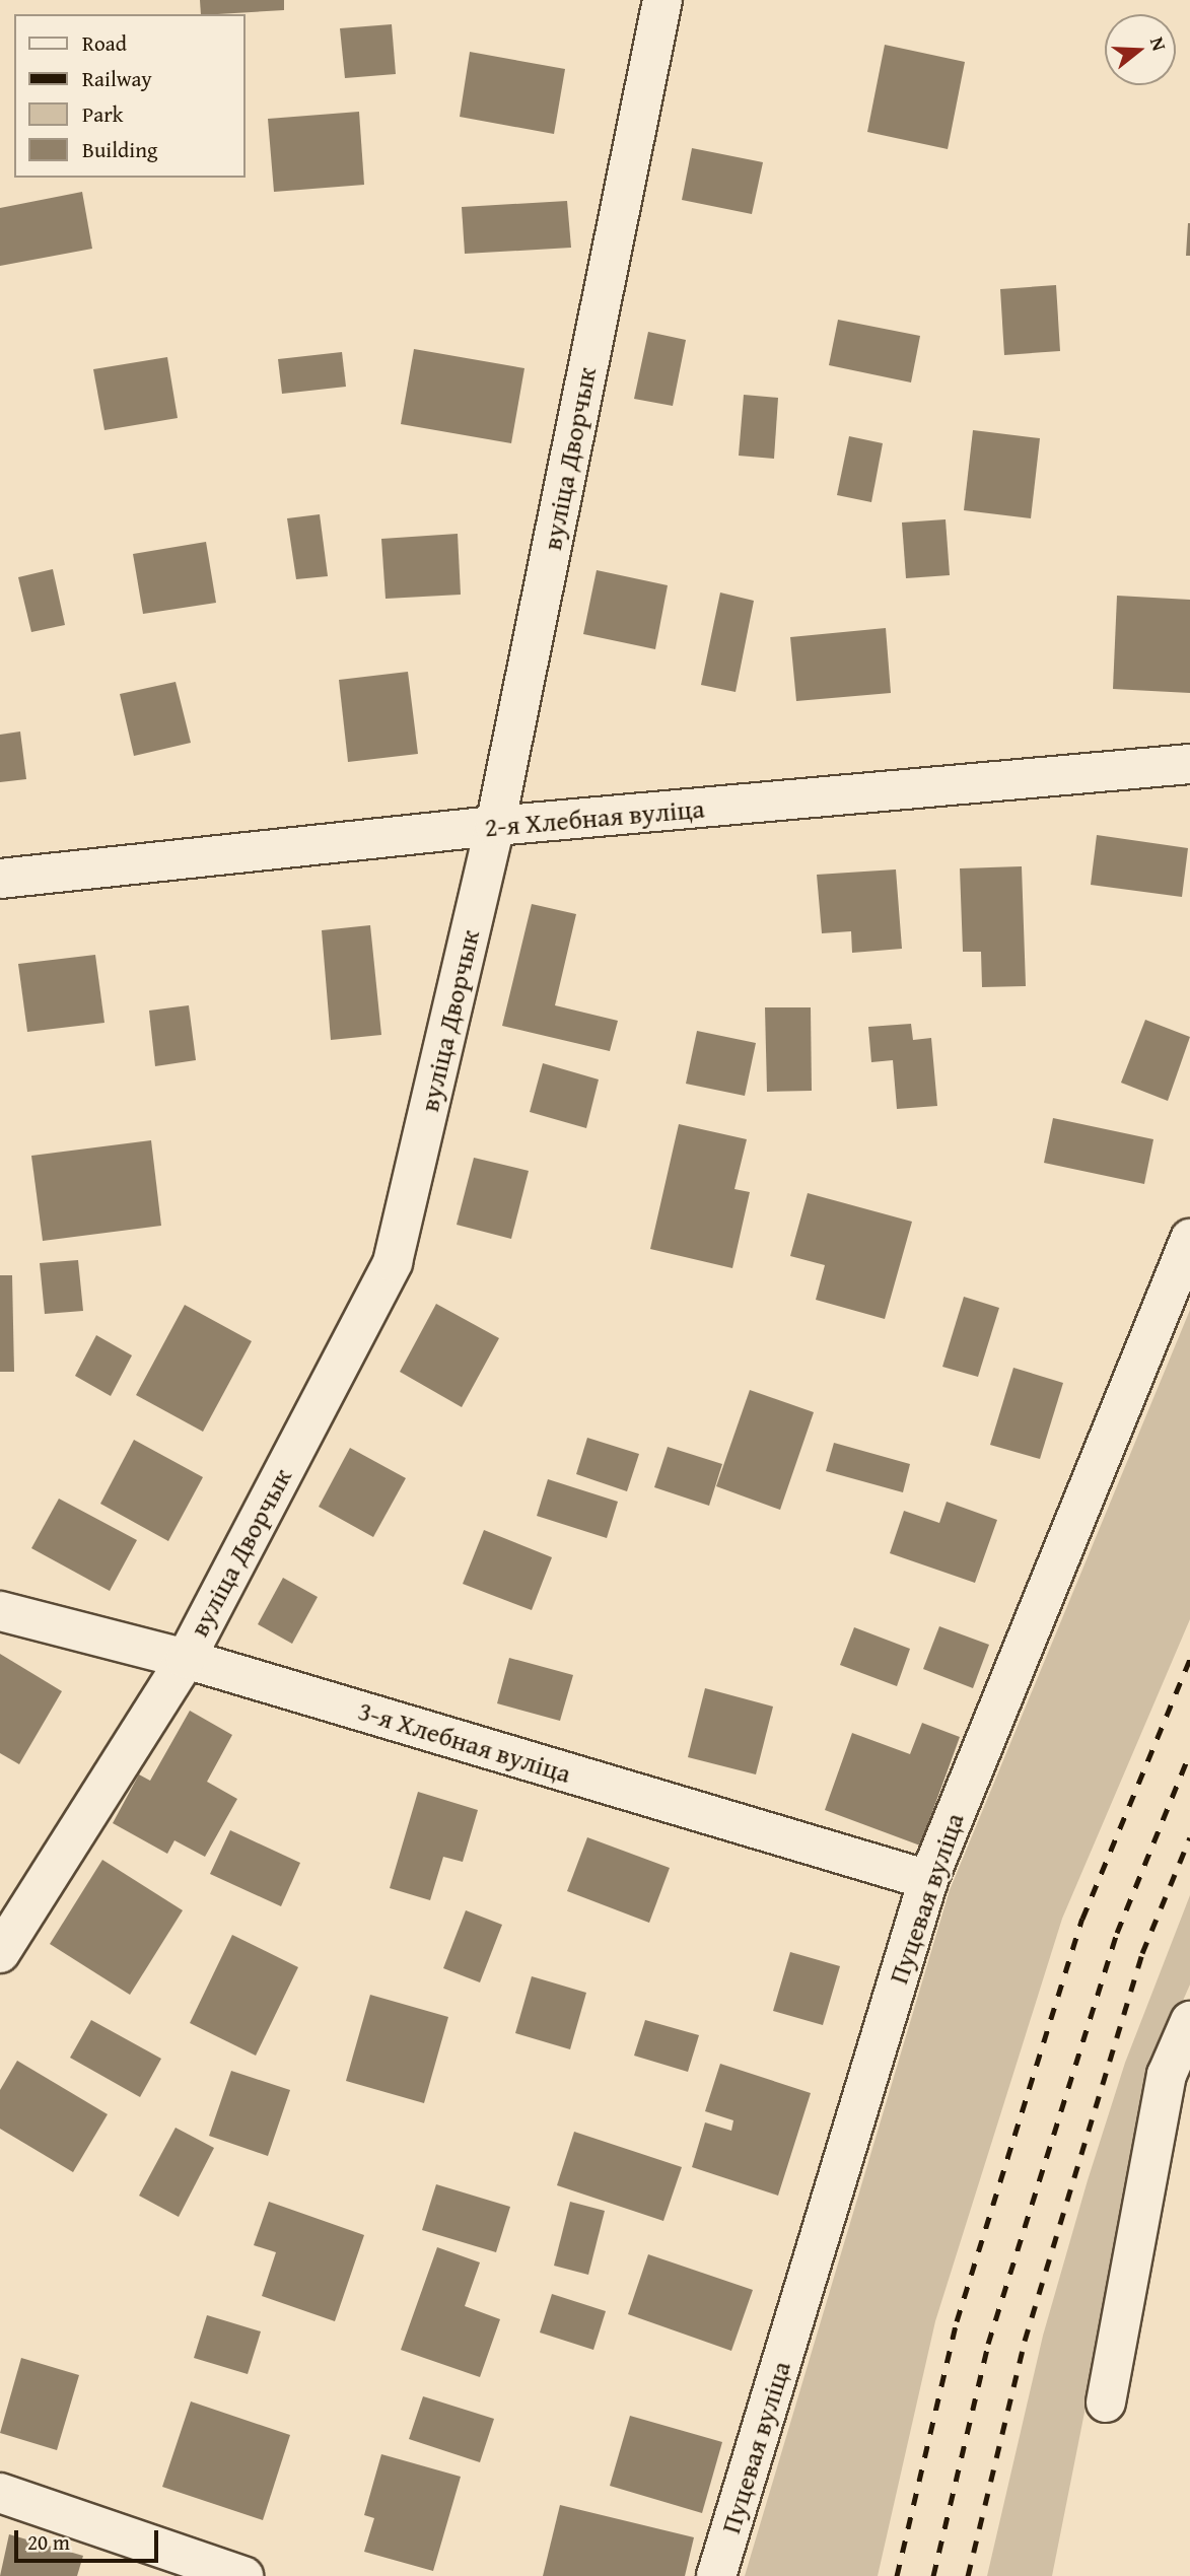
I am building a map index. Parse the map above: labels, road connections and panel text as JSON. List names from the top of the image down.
{
  "streets": {
    "street": [
      "вуліца Дворчык",
      "2-я Хлебная вуліца",
      "3-я Хлебная вуліца",
      "Пуцевая вуліца"
    ]
  },
  "crossings": [
    ["вуліца Дворчык", "2-я Хлебная вуліца"],
    ["вуліца Дворчык", "3-я Хлебная вуліца"],
    ["3-я Хлебная вуліца", "Пуцевая вуліца"]
  ],
  "legend": [
    "Road",
    "Railway",
    "Park",
    "Building"
  ],
  "scale_bar": "20 m",
  "north": "right"
}
